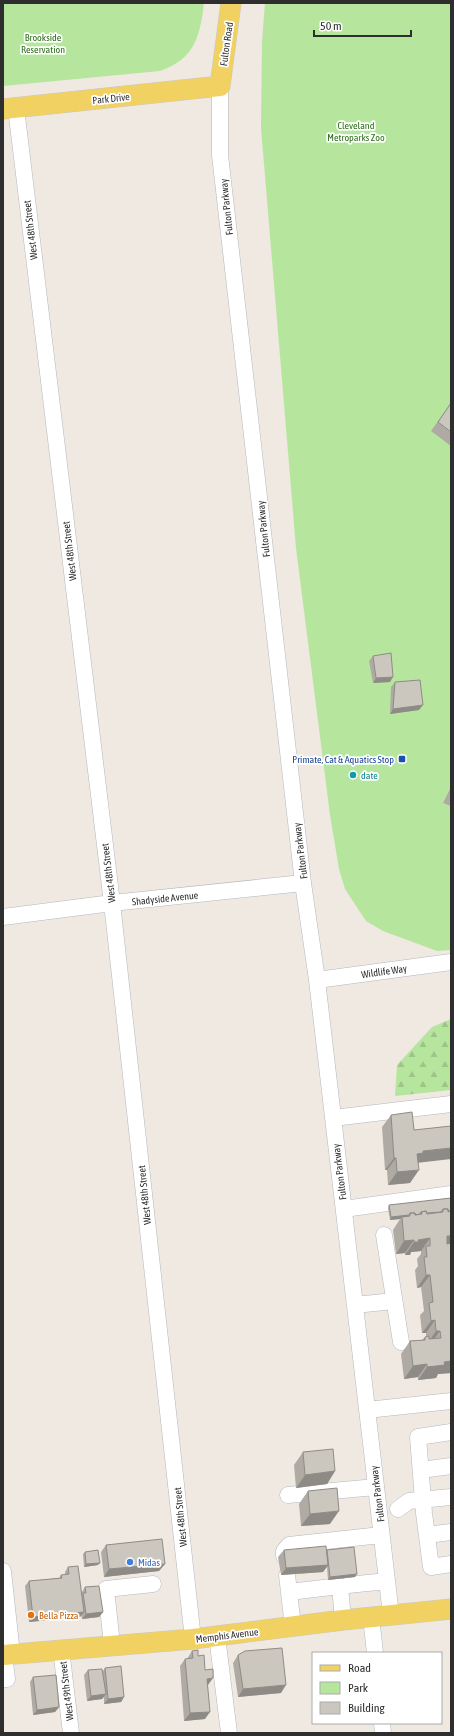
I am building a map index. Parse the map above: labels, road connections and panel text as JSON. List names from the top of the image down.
{
  "streets": {
    "main road": ["Fulton Road", "Park Drive", "Memphis Avenue"],
    "street": [
      "Fulton Parkway",
      "West 48th Street",
      "Shadyside Avenue",
      "Wildlife Way",
      "West 49th Street"
    ]
  },
  "crossings": [
    ["Fulton Road", "Park Drive"],
    ["Fulton Road", "Fulton Parkway"],
    ["Park Drive", "Fulton Parkway"],
    ["Park Drive", "West 48th Street"],
    ["Fulton Parkway", "Shadyside Avenue"],
    ["Fulton Parkway", "Wildlife Way"],
    ["Fulton Parkway", "Memphis Avenue"],
    ["West 48th Street", "Shadyside Avenue"],
    ["West 48th Street", "Memphis Avenue"],
    ["Memphis Avenue", "West 49th Street"]
  ],
  "parks": ["Brookside Reservation", "Cleveland Metroparks Zoo"],
  "places": {
    "transit": ["Primate, Cat & Aquatics Stop"],
    "other": ["date", "Midas", "Bella Pizza"]
  },
  "legend": ["Road", "Park", "Building"],
  "scale_bar": "50 m"
}
